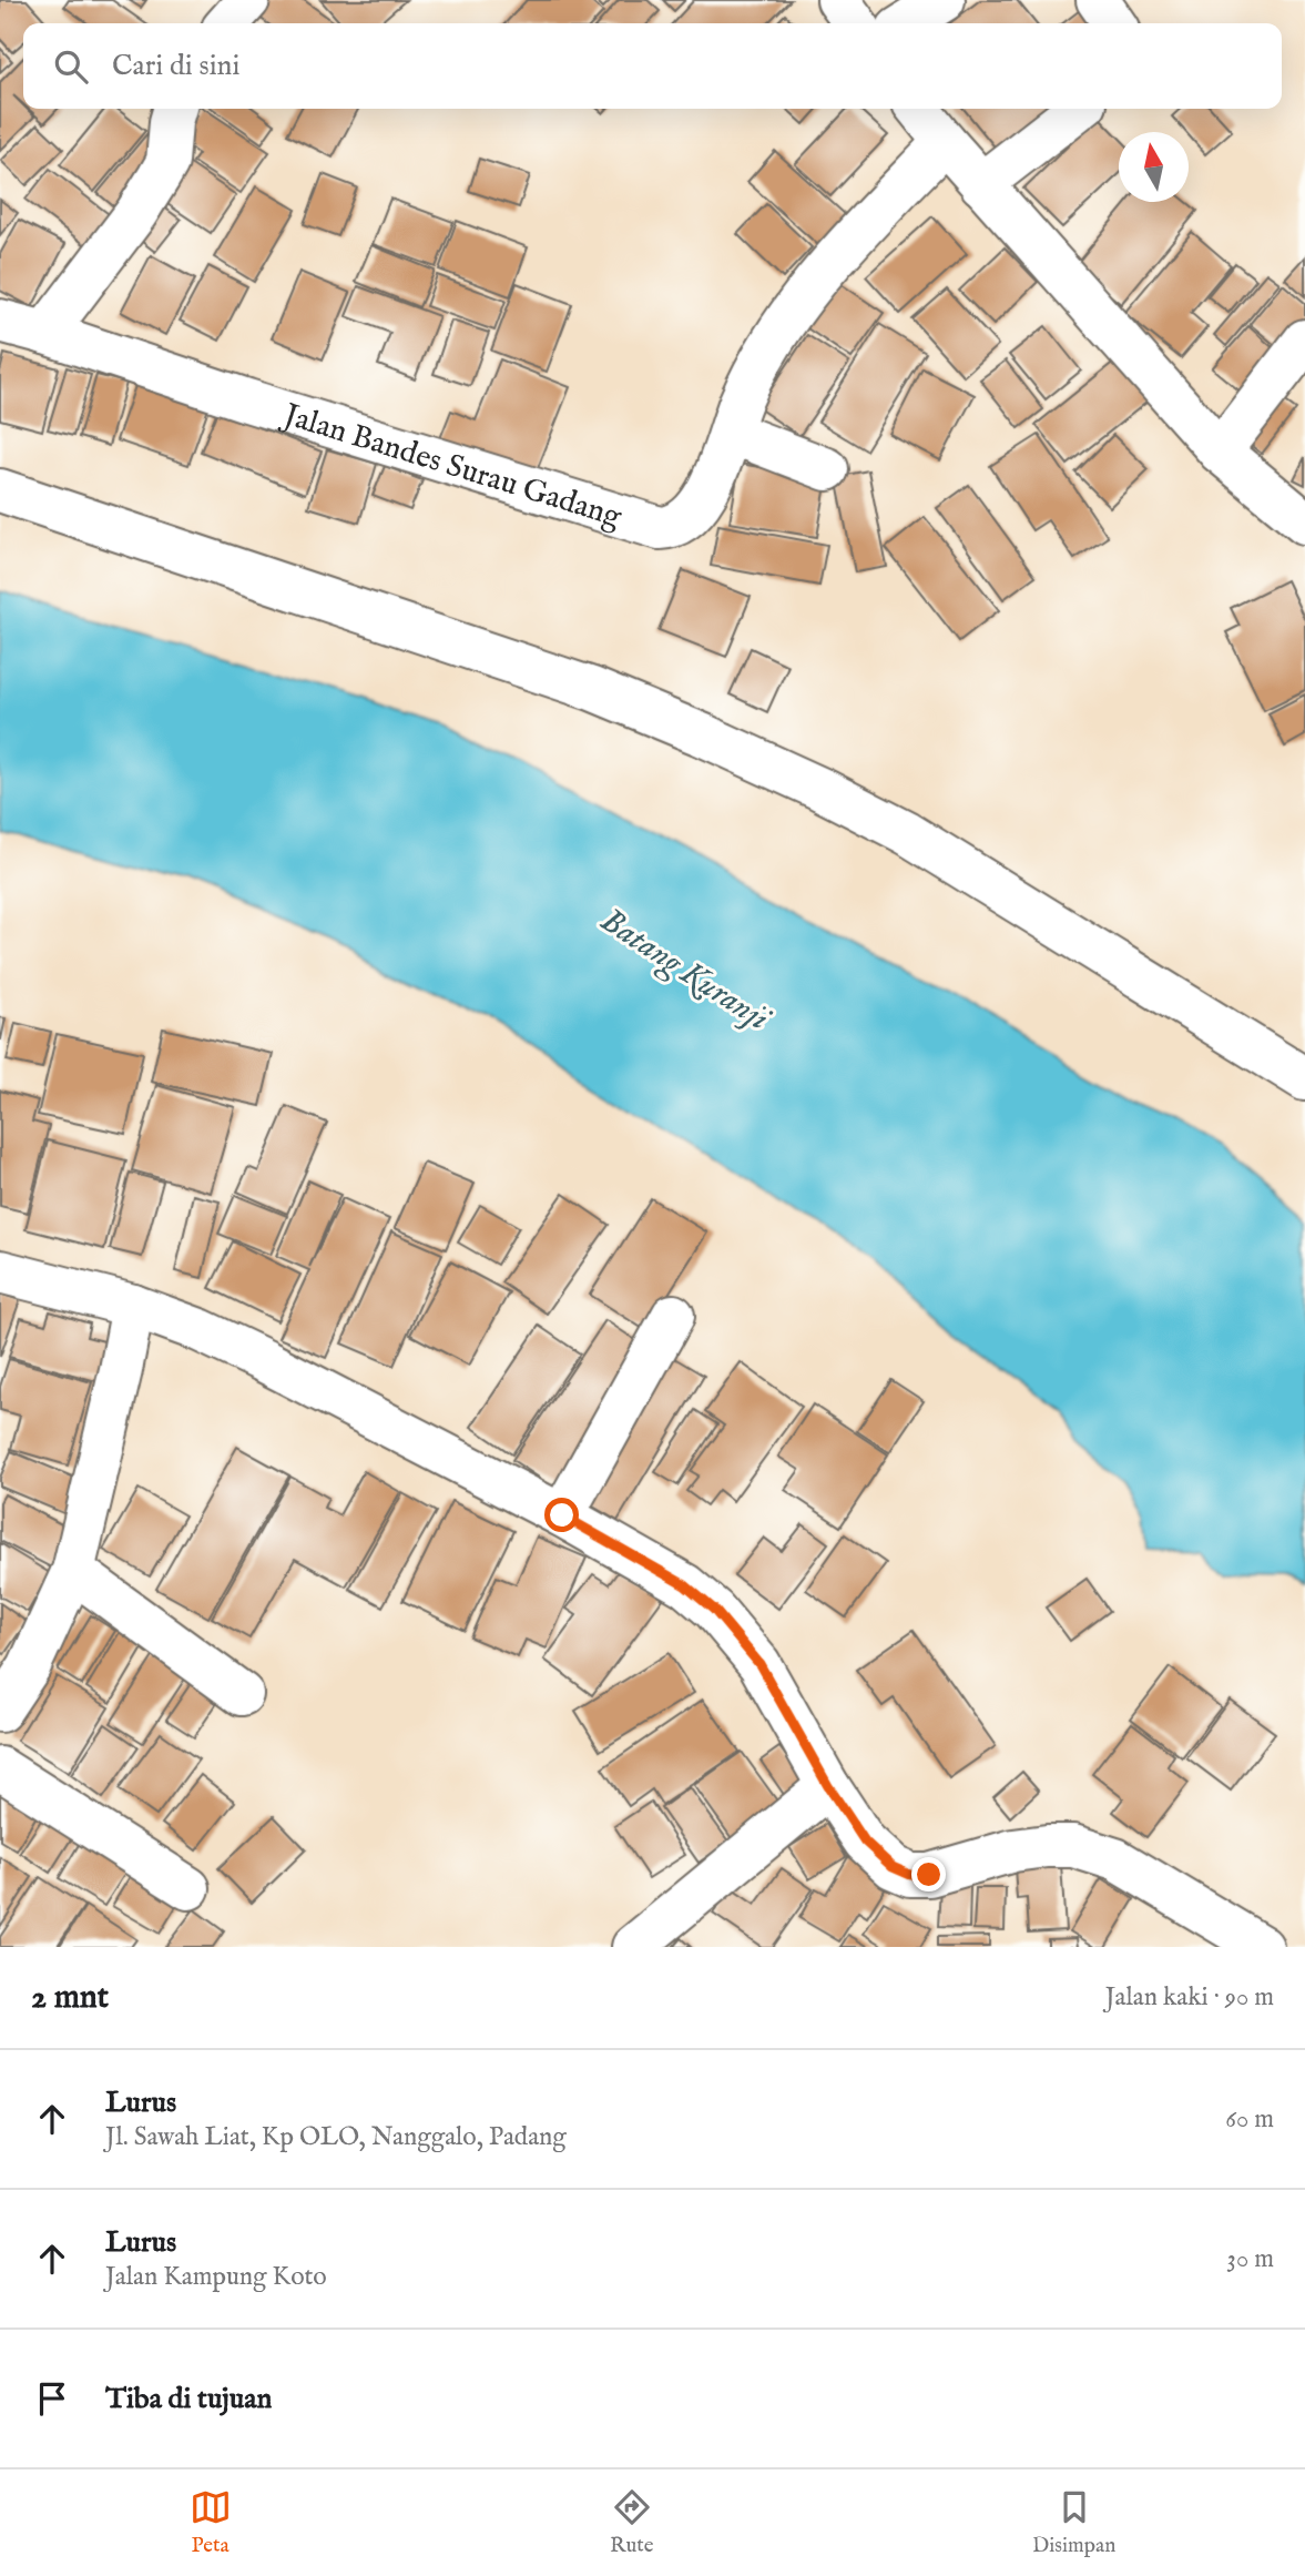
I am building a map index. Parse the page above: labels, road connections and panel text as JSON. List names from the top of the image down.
{
  "streets": {
    "street": ["Jalan Bandes Surau Gadang"]
  },
  "water": ["Batang Kuranji"],
  "north": "top",
  "page": {
    "search": "Cari di sini",
    "heading": ["2 mnt", "Jalan kaki · 90 m"],
    "list": [
      ["Lurus", "Jl. Sawah Liat, Kp OLO, Nanggalo, Padang", "60 m"],
      ["Lurus", "Jalan Kampung Koto", "30 m"],
      "Tiba di tujuan"
    ],
    "nav": ["Peta", "Rute", "Disimpan"]
  }
}
